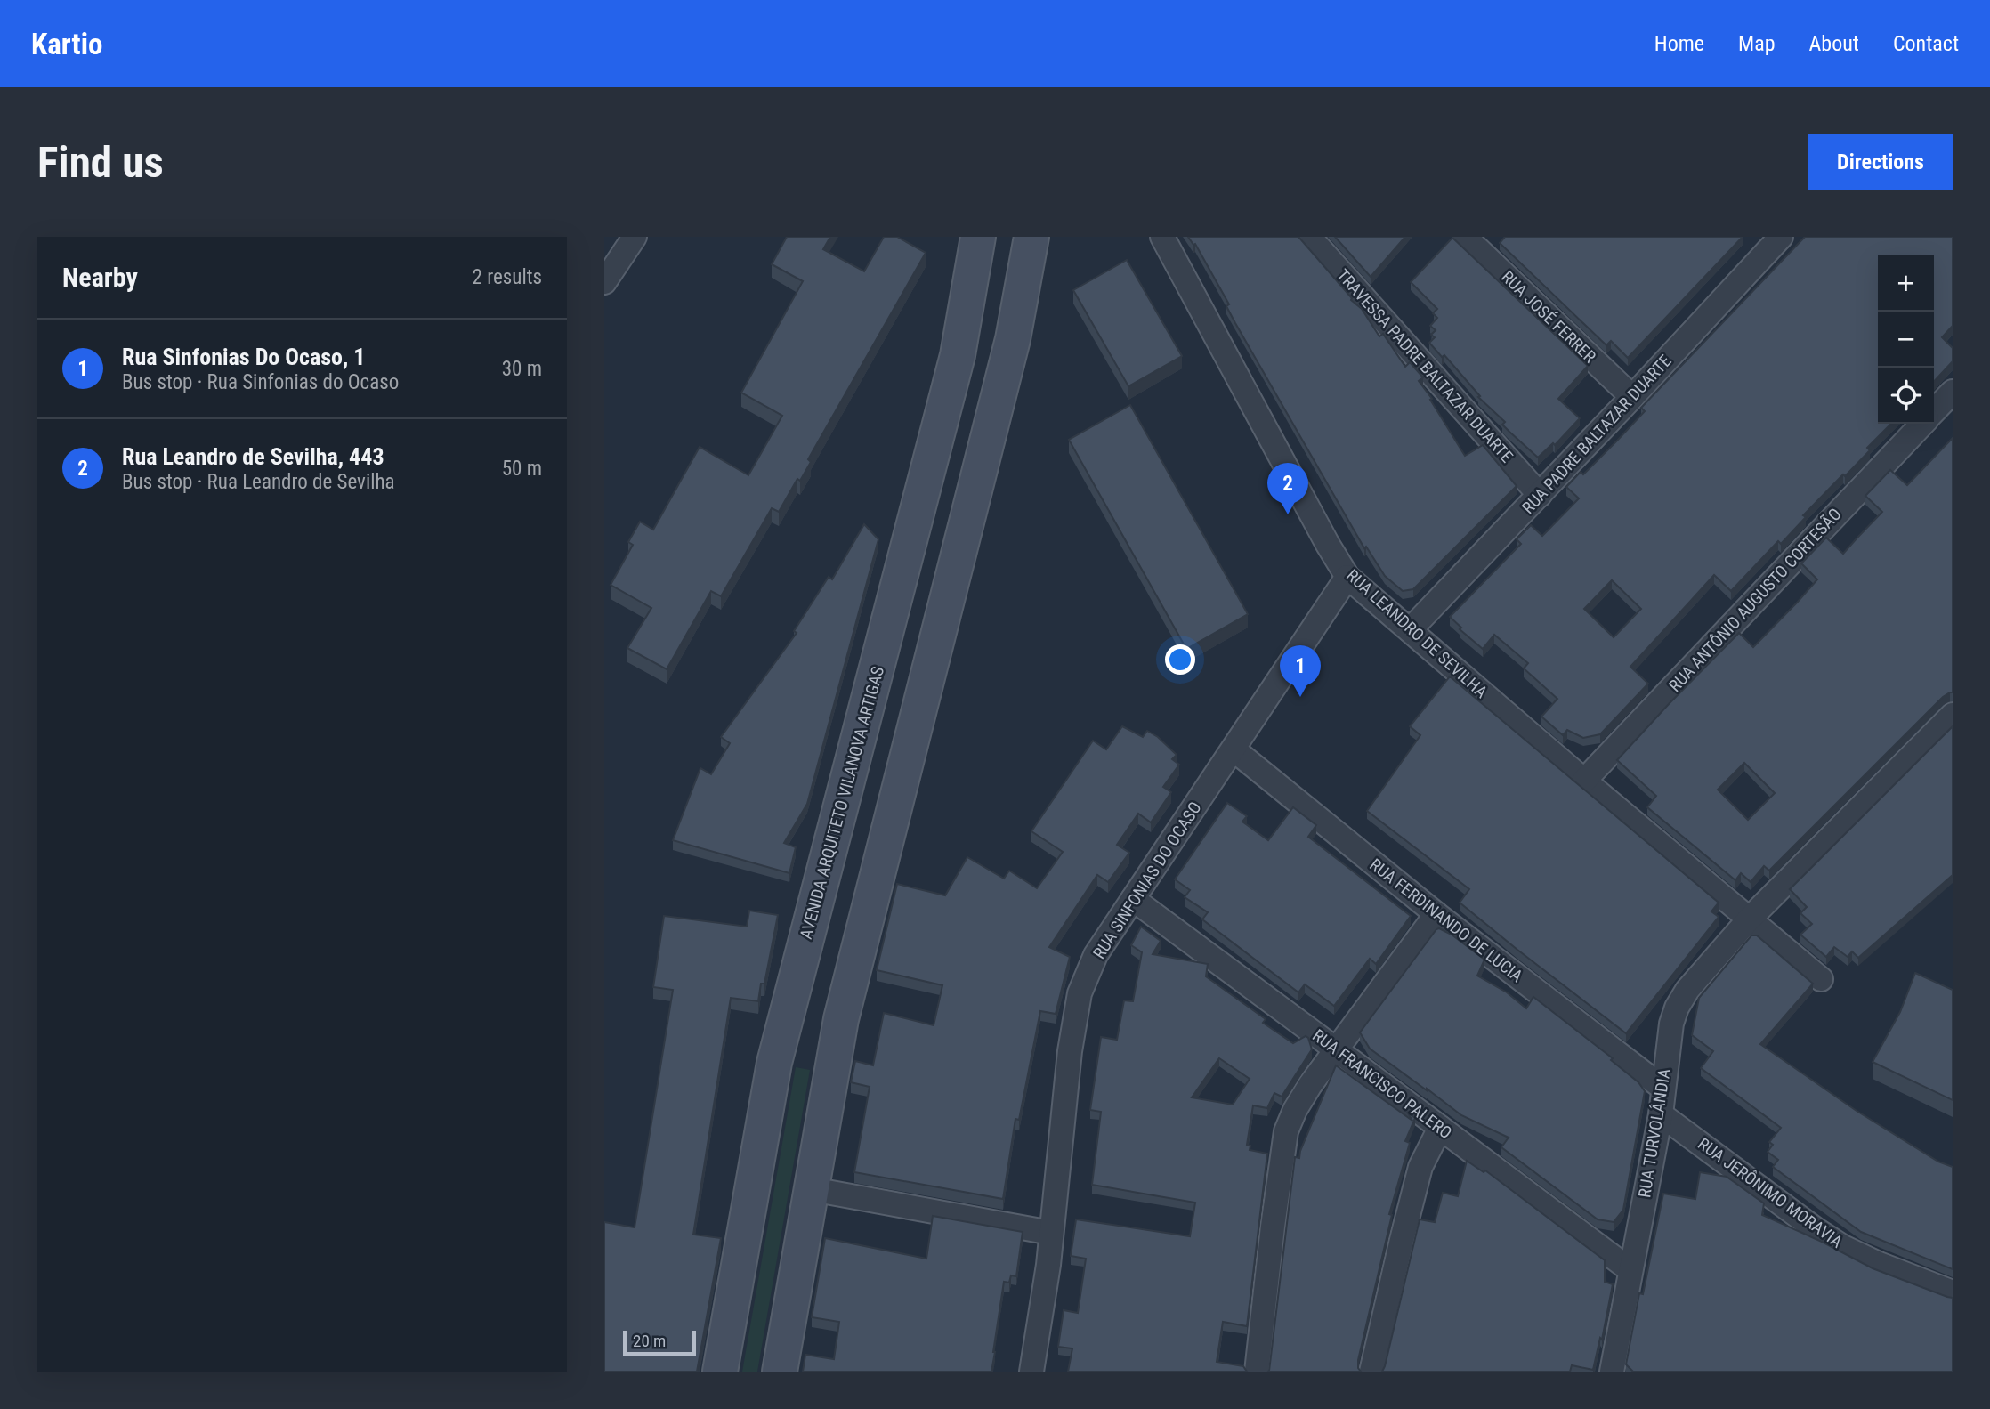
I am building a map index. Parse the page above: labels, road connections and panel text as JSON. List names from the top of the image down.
{
  "streets": {
    "main road": ["AVENIDA ARQUITETO VILANOVA ARTIGAS"],
    "street": [
      "RUA JOSÉ FERRER",
      "TRAVESSA PADRE BALTAZAR DUARTE",
      "RUA PADRE BALTAZAR DUARTE",
      "RUA ANTÔNIO AUGUSTO CORTESÃO",
      "RUA LEANDRO DE SEVILHA",
      "RUA SINFONIAS DO OCASO",
      "RUA FERDINANDO DE LUCIA",
      "RUA FRANCISCO PALERO",
      "RUA TURVOLÂNDIA",
      "RUA JERÔNIMO MORAVIA"
    ]
  },
  "crossings": [
    ["RUA JOSÉ FERRER", "RUA PADRE BALTAZAR DUARTE"],
    ["TRAVESSA PADRE BALTAZAR DUARTE", "RUA PADRE BALTAZAR DUARTE"],
    ["RUA PADRE BALTAZAR DUARTE", "RUA LEANDRO DE SEVILHA"],
    ["RUA ANTÔNIO AUGUSTO CORTESÃO", "RUA LEANDRO DE SEVILHA"],
    ["RUA LEANDRO DE SEVILHA", "RUA SINFONIAS DO OCASO"],
    ["RUA LEANDRO DE SEVILHA", "RUA TURVOLÂNDIA"],
    ["RUA SINFONIAS DO OCASO", "RUA FERDINANDO DE LUCIA"],
    ["RUA SINFONIAS DO OCASO", "RUA FRANCISCO PALERO"],
    ["RUA FERDINANDO DE LUCIA", "RUA TURVOLÂNDIA"],
    ["RUA FRANCISCO PALERO", "RUA TURVOLÂNDIA"],
    ["RUA TURVOLÂNDIA", "RUA JERÔNIMO MORAVIA"]
  ],
  "scale_bar": "20 m",
  "page": {
    "header": "Kartio",
    "nav": [
      "Home",
      "Map",
      "About",
      "Contact"
    ],
    "buttons": "Directions",
    "title": "Find us",
    "heading": ["Nearby", "2 results"],
    "map_buttons": ["+", "−"],
    "list": [
      {
        "mark": "1",
        "name": "Rua Sinfonias Do Ocaso, 1",
        "note": "Bus stop · Rua Sinfonias do Ocaso",
        "value": "30 m"
      },
      {
        "mark": "2",
        "name": "Rua Leandro de Sevilha, 443",
        "note": "Bus stop · Rua Leandro de Sevilha",
        "value": "50 m"
      }
    ],
    "pins": ["2", "1"],
    "scale": "20 m"
  }
}
